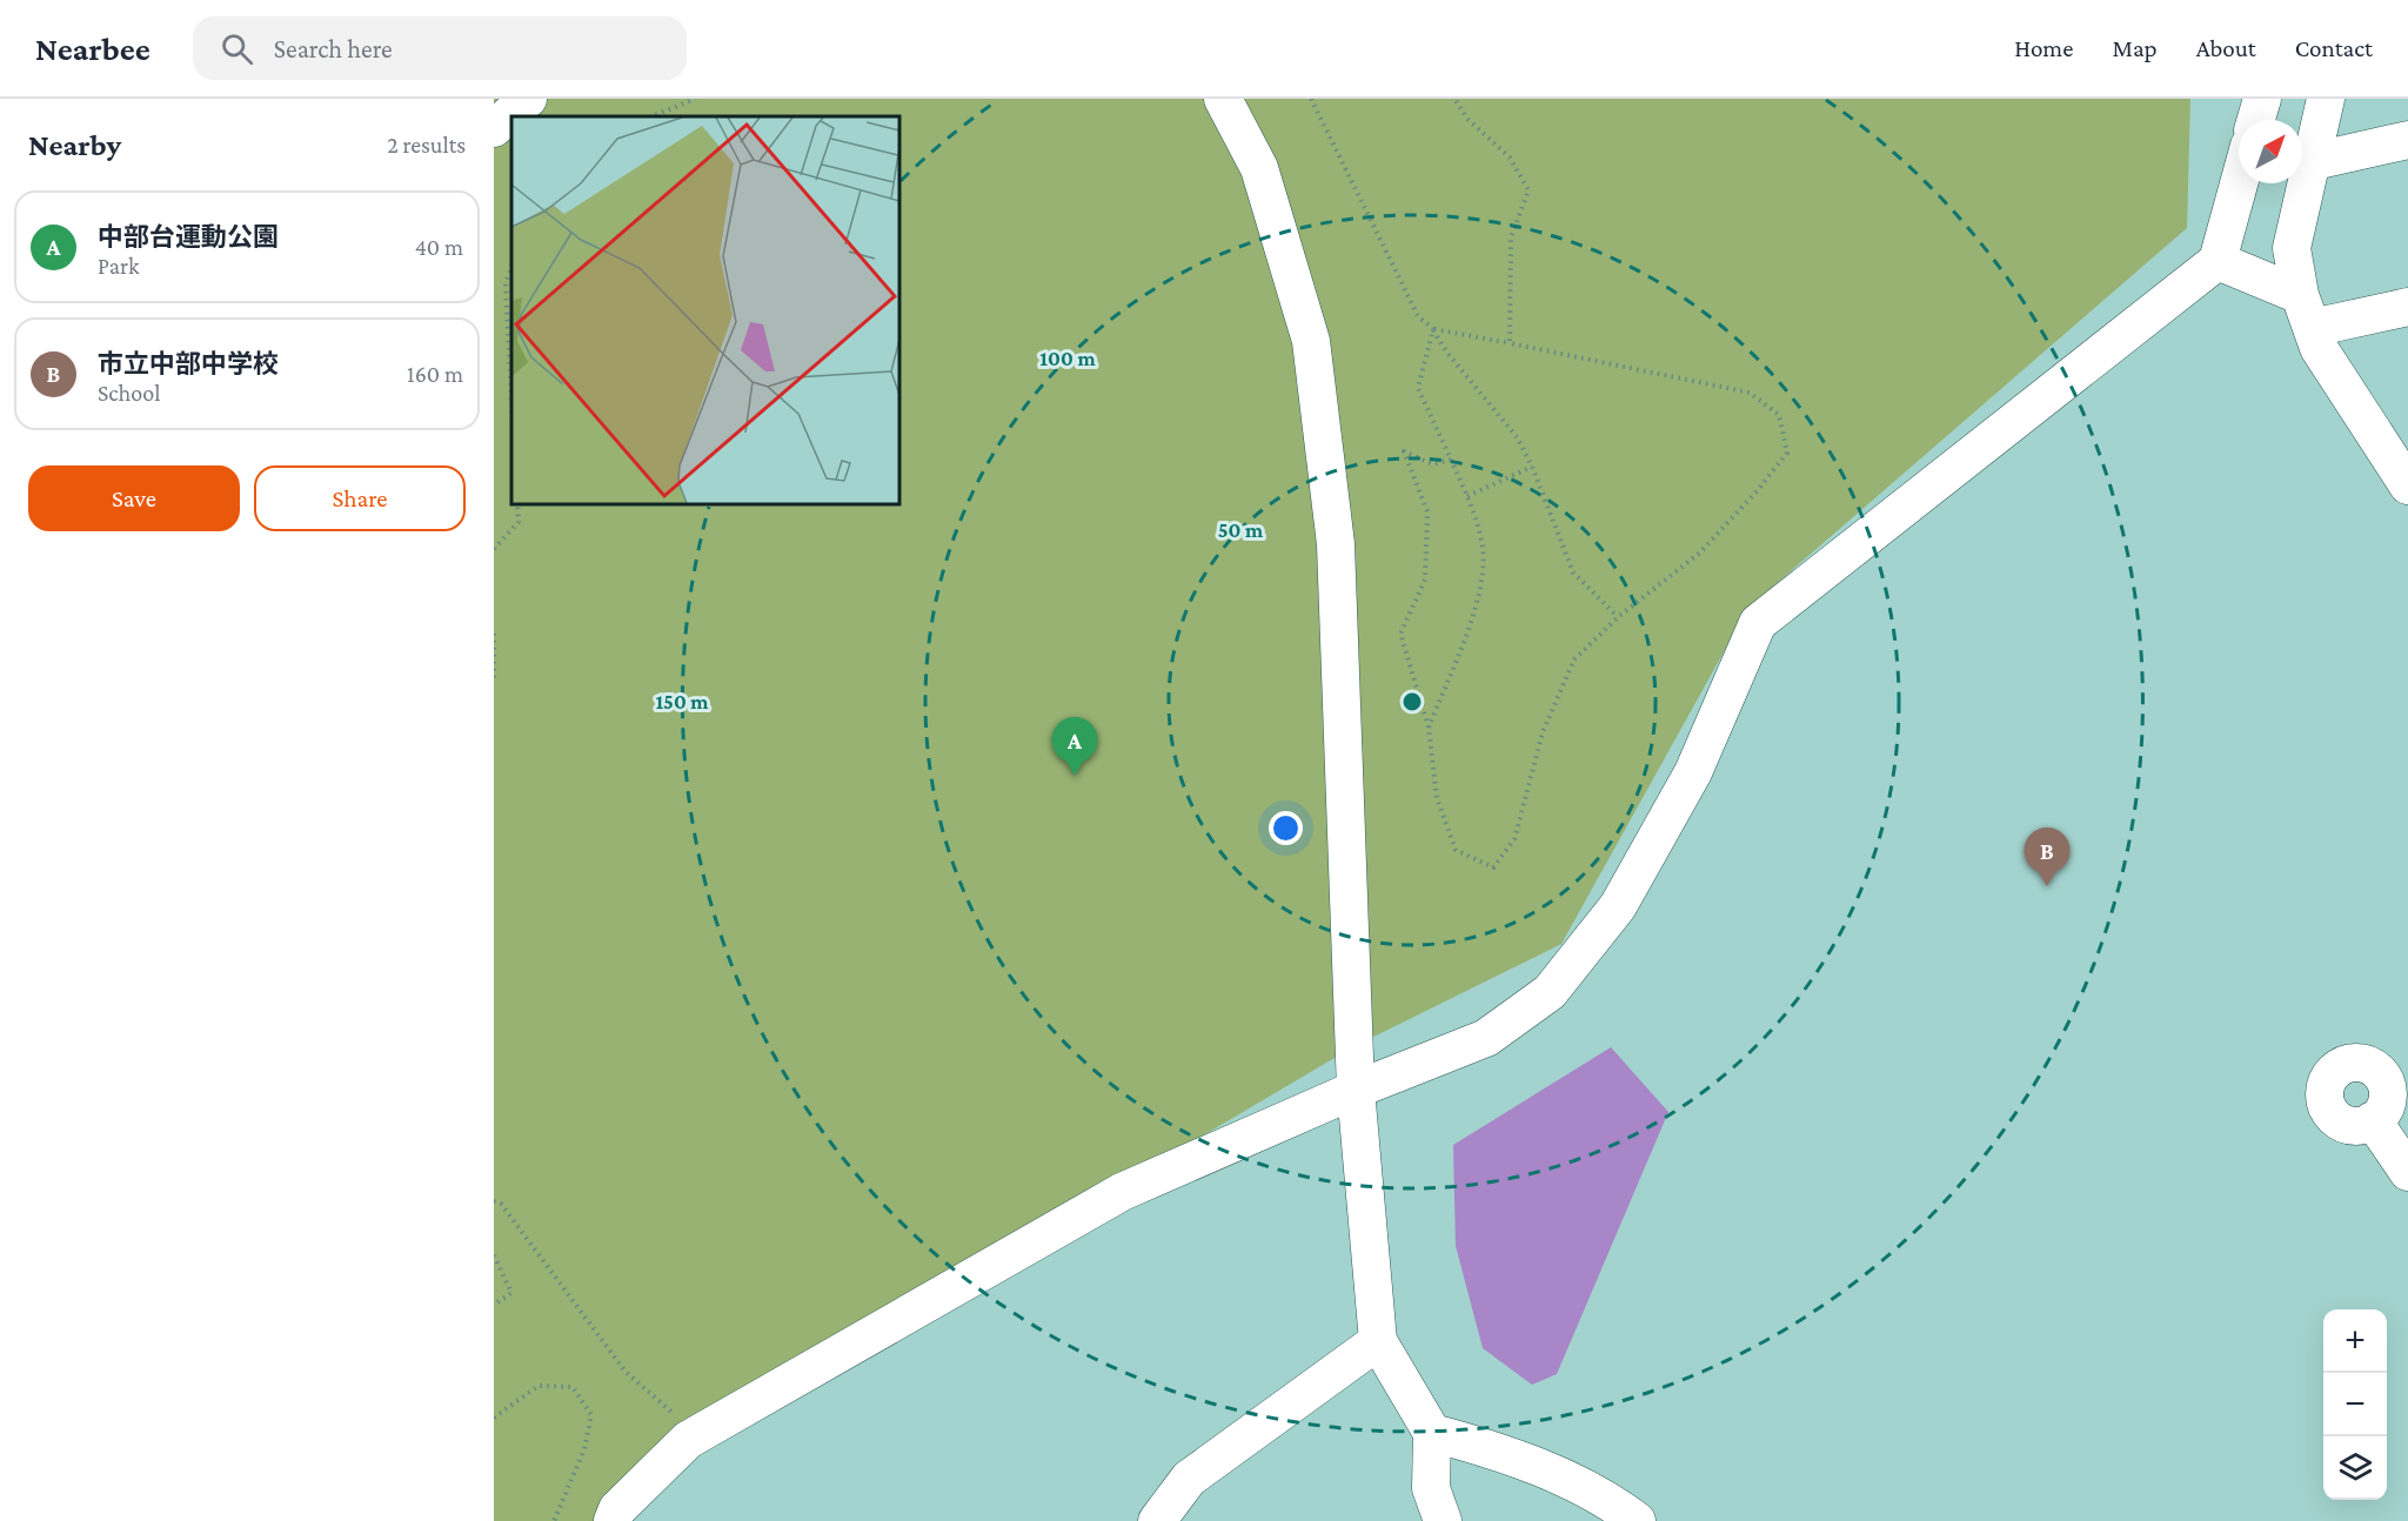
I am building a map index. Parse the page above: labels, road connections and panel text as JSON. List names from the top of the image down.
{
  "north": "top right",
  "page": {
    "header": "Nearbee",
    "search": "Search here",
    "nav": [
      "Home",
      "Map",
      "About",
      "Contact"
    ],
    "heading": ["Nearby", "2 results"],
    "list": [
      {
        "mark": "A",
        "name": "中部台運動公園",
        "note": "Park",
        "value": "40 m"
      },
      {
        "mark": "B",
        "name": "市立中部中学校",
        "note": "School",
        "value": "160 m"
      }
    ],
    "buttons": ["Save", "Share"],
    "pins": ["A", "B"],
    "map_buttons": ["+", "−"]
  },
  "rings": ["100 m", "50 m", "150 m"]
}
